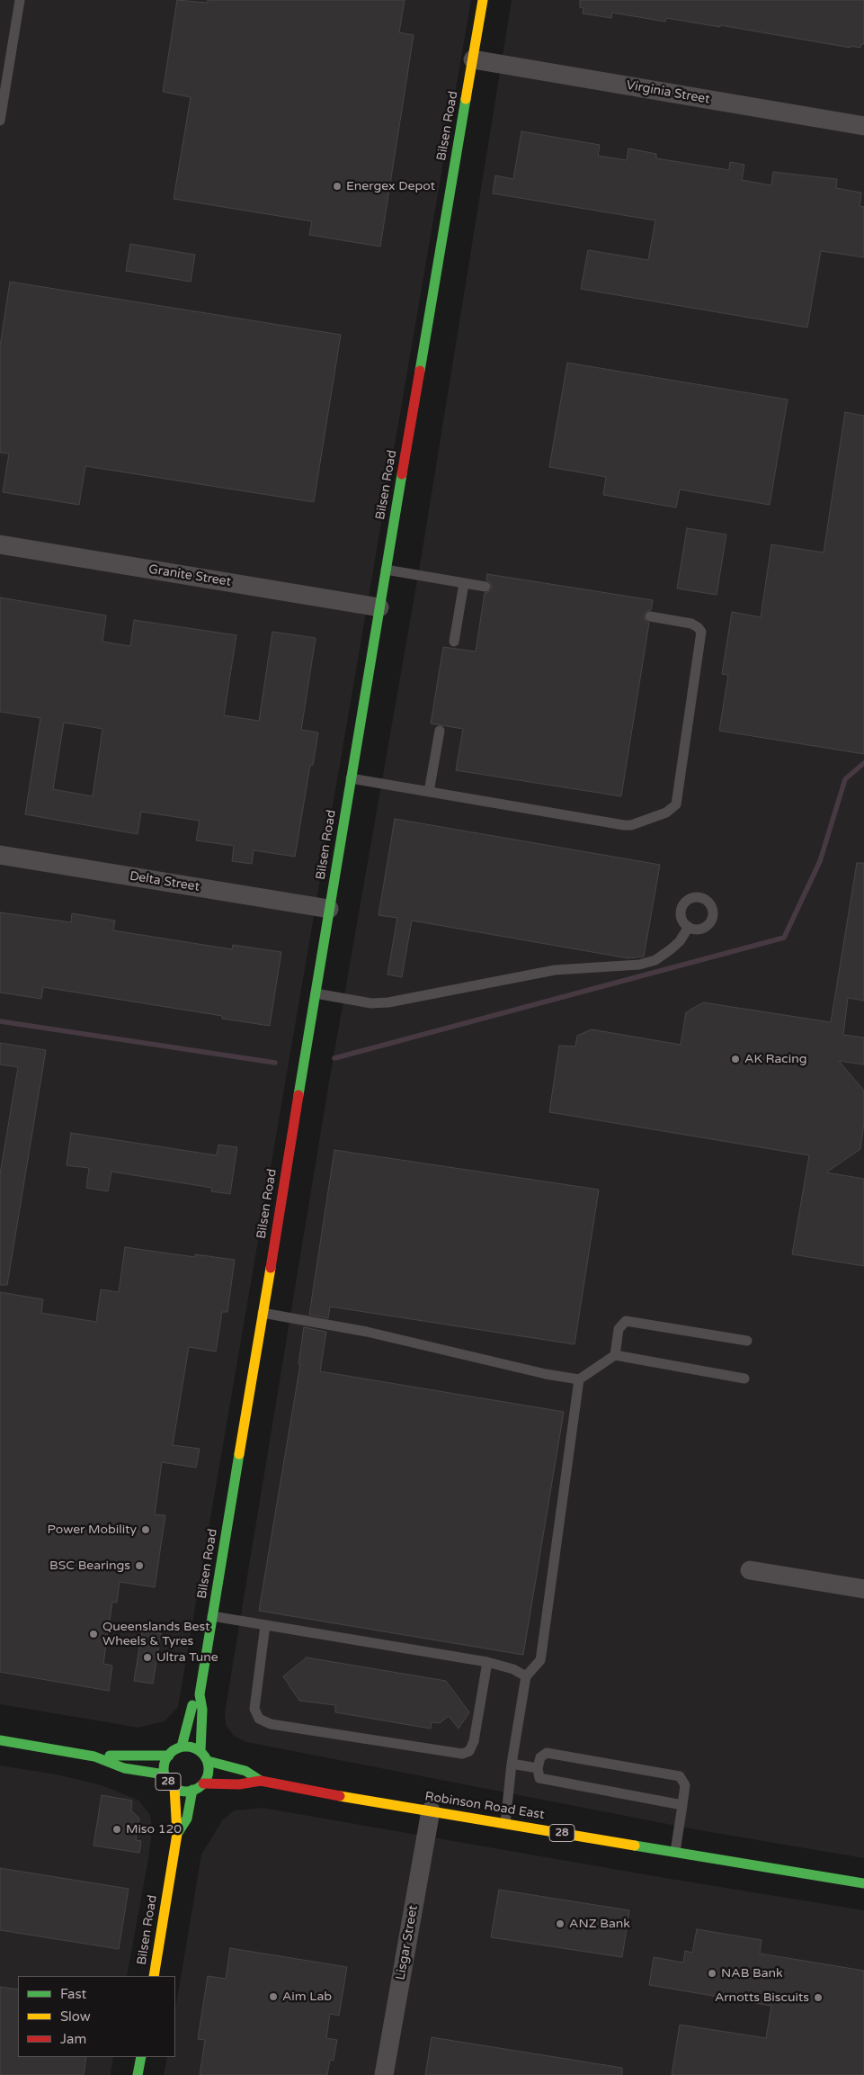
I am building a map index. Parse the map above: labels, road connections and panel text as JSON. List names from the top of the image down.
{
  "streets": {
    "street": [
      "Virginia Street",
      "Bilsen Road",
      "Granite Street",
      "Delta Street",
      "28",
      "Robinson Road East",
      "Lisgar Street"
    ]
  },
  "crossings": [
    ["Virginia Street", "Bilsen Road"],
    ["Bilsen Road", "Granite Street"],
    ["Bilsen Road", "Delta Street"],
    ["Bilsen Road", "28"],
    ["Bilsen Road", "Robinson Road East"],
    ["28", "Robinson Road East"],
    ["Robinson Road East", "Lisgar Street"]
  ],
  "places": [
    "Energex Depot",
    "AK Racing",
    "Power Mobility",
    "BSC Bearings",
    "Queenslands Best Wheels & Tyres",
    "Ultra Tune",
    "Miso 120",
    "ANZ Bank",
    "NAB Bank",
    "Aim Lab",
    "Arnotts Biscuits"
  ],
  "legend": ["Fast", "Slow", "Jam"]
}
